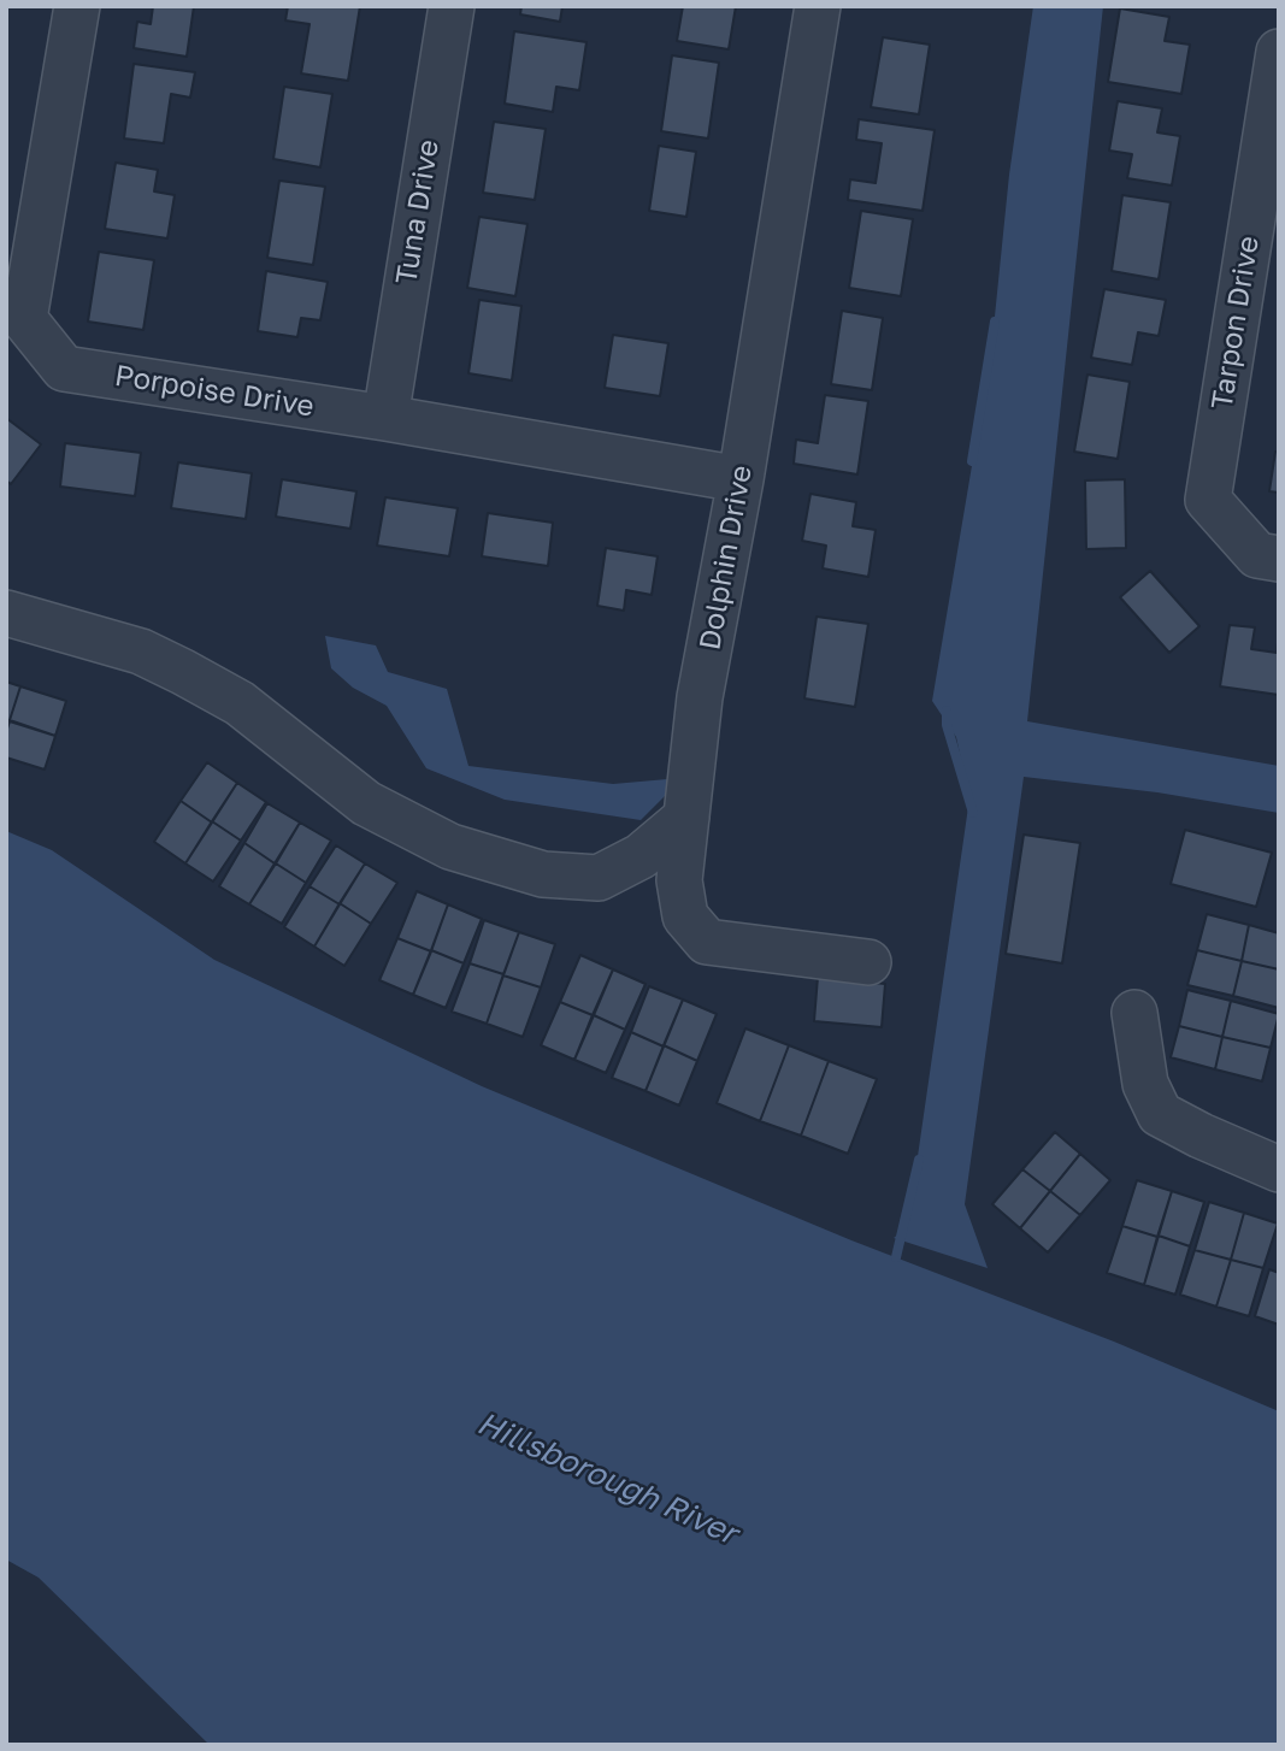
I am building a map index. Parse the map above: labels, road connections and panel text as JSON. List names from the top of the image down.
{
  "streets": {
    "street": [
      "Tuna Drive",
      "Tarpon Drive",
      "Porpoise Drive",
      "Dolphin Drive"
    ]
  },
  "crossings": [
    ["Tuna Drive", "Porpoise Drive"],
    ["Porpoise Drive", "Dolphin Drive"]
  ],
  "water": ["Hillsborough River"]
}
